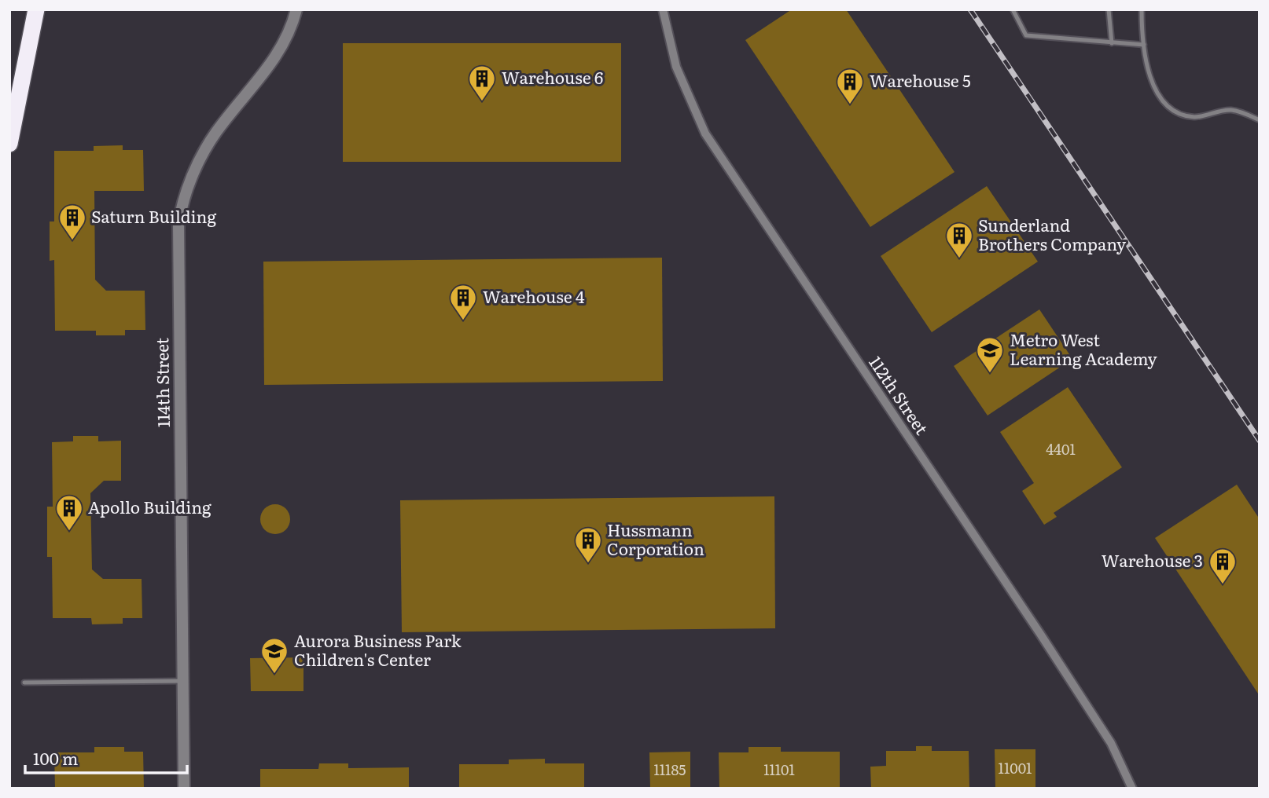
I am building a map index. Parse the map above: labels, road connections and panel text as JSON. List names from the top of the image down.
{
  "streets": {
    "street": ["114th Street", "112th Street"]
  },
  "places": {
    "building": [
      "Warehouse 6",
      "Warehouse 5",
      "Saturn Building",
      "Sunderland Brothers Company",
      "Warehouse 4",
      "Apollo Building",
      "Hussmann Corporation",
      "Warehouse 3"
    ],
    "school or university": ["Metro West Learning Academy", "Aurora Business Park Children's Center"]
  },
  "house_numbers": [
    "4401",
    "11001",
    "11185",
    "11101"
  ],
  "scale_bar": "100 m"
}
